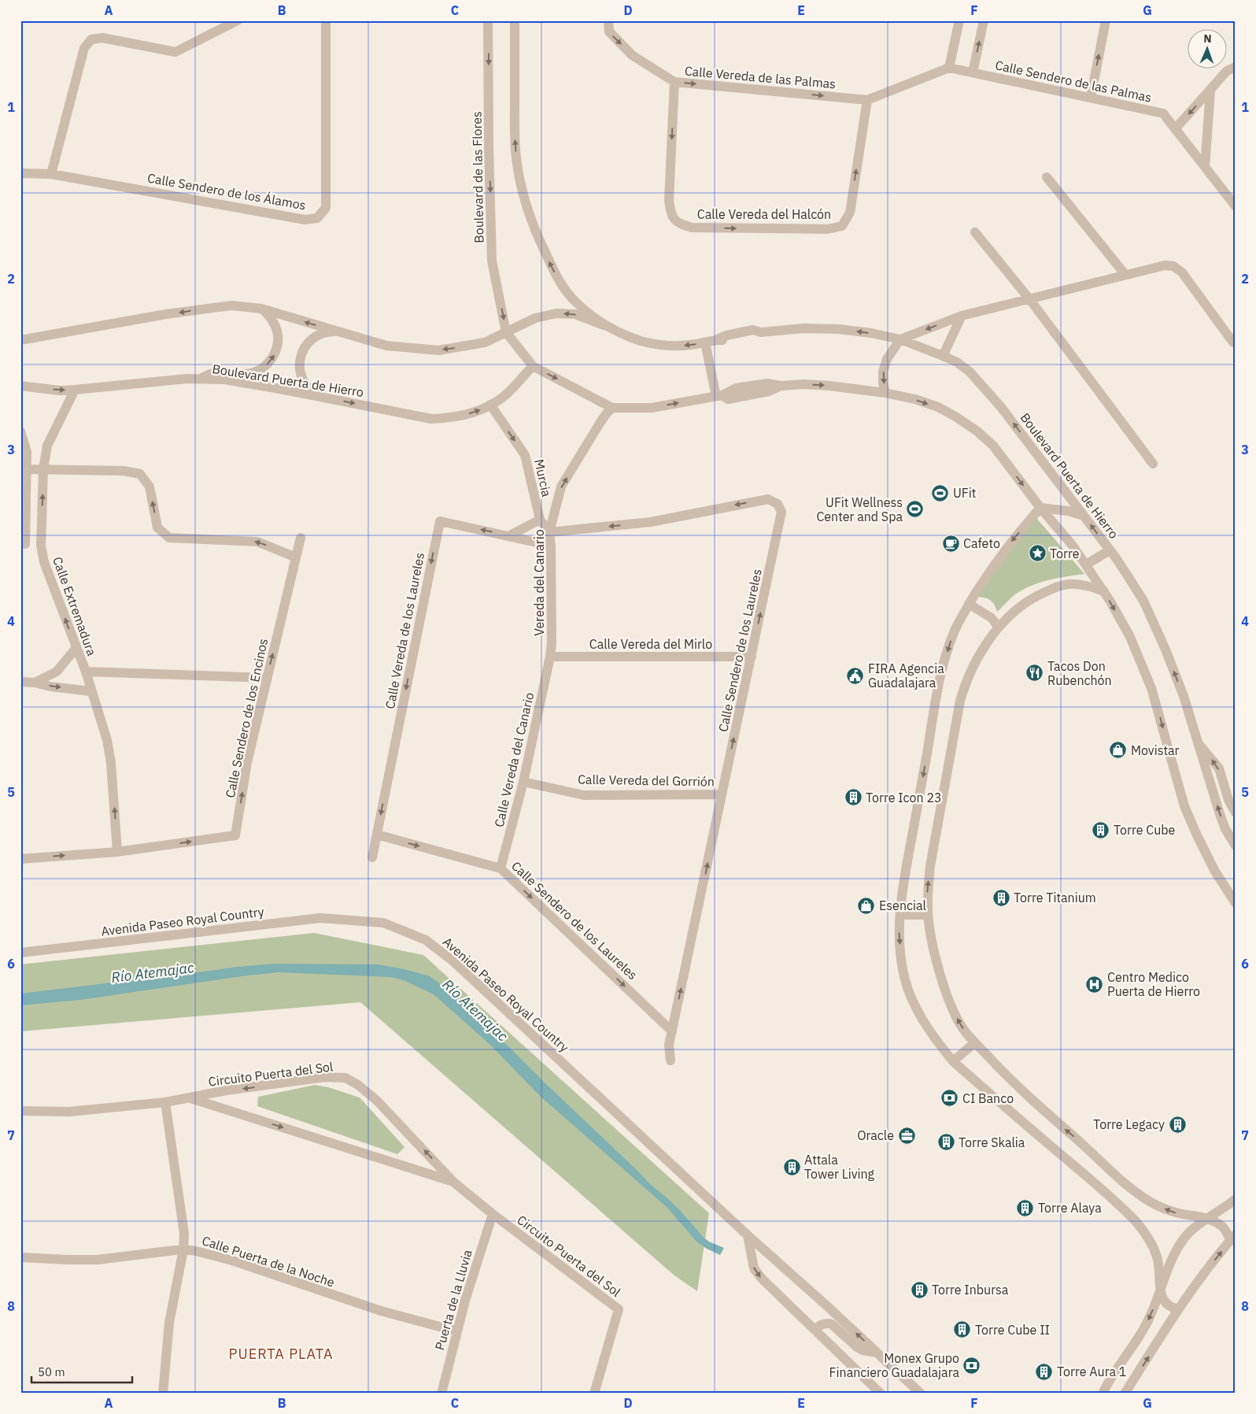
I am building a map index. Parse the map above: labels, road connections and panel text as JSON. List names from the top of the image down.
{
  "streets": {
    "street": [
      "Calle Vereda de las Palmas",
      "Calle Sendero de las Palmas",
      "Boulevard de las Flores",
      "Calle Sendero de los Álamos",
      "Calle Vereda del Halcón",
      "Boulevard Puerta de Hierro",
      "Murcia",
      "Vereda del Canario",
      "Calle Extremadura",
      "Calle Vereda de los Laureles",
      "Calle Vereda del Mirlo",
      "Calle Sendero de los Laureles",
      "Calle Sendero de los Encinos",
      "Calle Vereda del Canario",
      "Calle Vereda del Gorrión",
      "Avenida Paseo Royal Country",
      "Circuito Puerta del Sol",
      "Calle Puerta de la Noche",
      "Puerta de la Lluvia"
    ]
  },
  "crossings": [
    ["Calle Vereda de las Palmas", "Calle Vereda del Halcón"],
    ["Boulevard Puerta de Hierro", "Murcia"],
    ["Boulevard Puerta de Hierro", "Calle Extremadura"],
    ["Murcia", "Vereda del Canario"],
    ["Murcia", "Calle Sendero de los Laureles"],
    ["Vereda del Canario", "Calle Vereda de los Laureles"],
    ["Vereda del Canario", "Calle Vereda del Mirlo"],
    ["Vereda del Canario", "Calle Sendero de los Laureles"],
    ["Vereda del Canario", "Calle Vereda del Canario"],
    ["Calle Extremadura", "Calle Sendero de los Encinos"],
    ["Calle Vereda de los Laureles", "Calle Sendero de los Laureles"],
    ["Calle Vereda del Mirlo", "Calle Sendero de los Laureles"],
    ["Calle Vereda del Mirlo", "Calle Vereda del Canario"],
    ["Calle Sendero de los Laureles", "Calle Vereda del Canario"],
    ["Calle Sendero de los Laureles", "Calle Vereda del Gorrión"],
    ["Calle Vereda del Canario", "Calle Vereda del Gorrión"],
    ["Circuito Puerta del Sol", "Puerta de la Lluvia"],
    ["Calle Puerta de la Noche", "Puerta de la Lluvia"]
  ],
  "one_way": [
    "Calle Vereda de las Palmas",
    "Murcia",
    "Vereda del Canario",
    "Calle Extremadura",
    "Calle Vereda de los Laureles",
    "Calle Sendero de los Encinos"
  ],
  "districts": ["PUERTA PLATA"],
  "water": ["Río Atemajac"],
  "places": {
    "sports": ["UFit", "UFit Wellness Center and Spa"],
    "cafe": ["Cafeto"],
    "place": ["Torre"],
    "restaurant": ["Tacos Don Rubenchón"],
    "public building": ["FIRA Agencia Guadalajara"],
    "shop": ["Movistar", "Esencial"],
    "building": [
      "Torre Icon 23",
      "Torre Cube",
      "Torre Titanium",
      "Torre Legacy",
      "Torre Skalia",
      "Attala Tower Living",
      "Torre Alaya",
      "Torre Inbursa",
      "Torre Cube II",
      "Torre Aura 1"
    ],
    "hospital": ["Centro Medico Puerta de Hierro"],
    "bank": ["CI Banco", "Monex Grupo Financiero Guadalajara"],
    "office": ["Oracle"]
  },
  "scale_bar": "50 m",
  "north": "top",
  "grid": {
    "columns": [
      "A",
      "B",
      "C",
      "D",
      "E",
      "F",
      "G"
    ],
    "rows": [
      "1",
      "2",
      "3",
      "4",
      "5",
      "6",
      "7",
      "8"
    ]
  }
}
